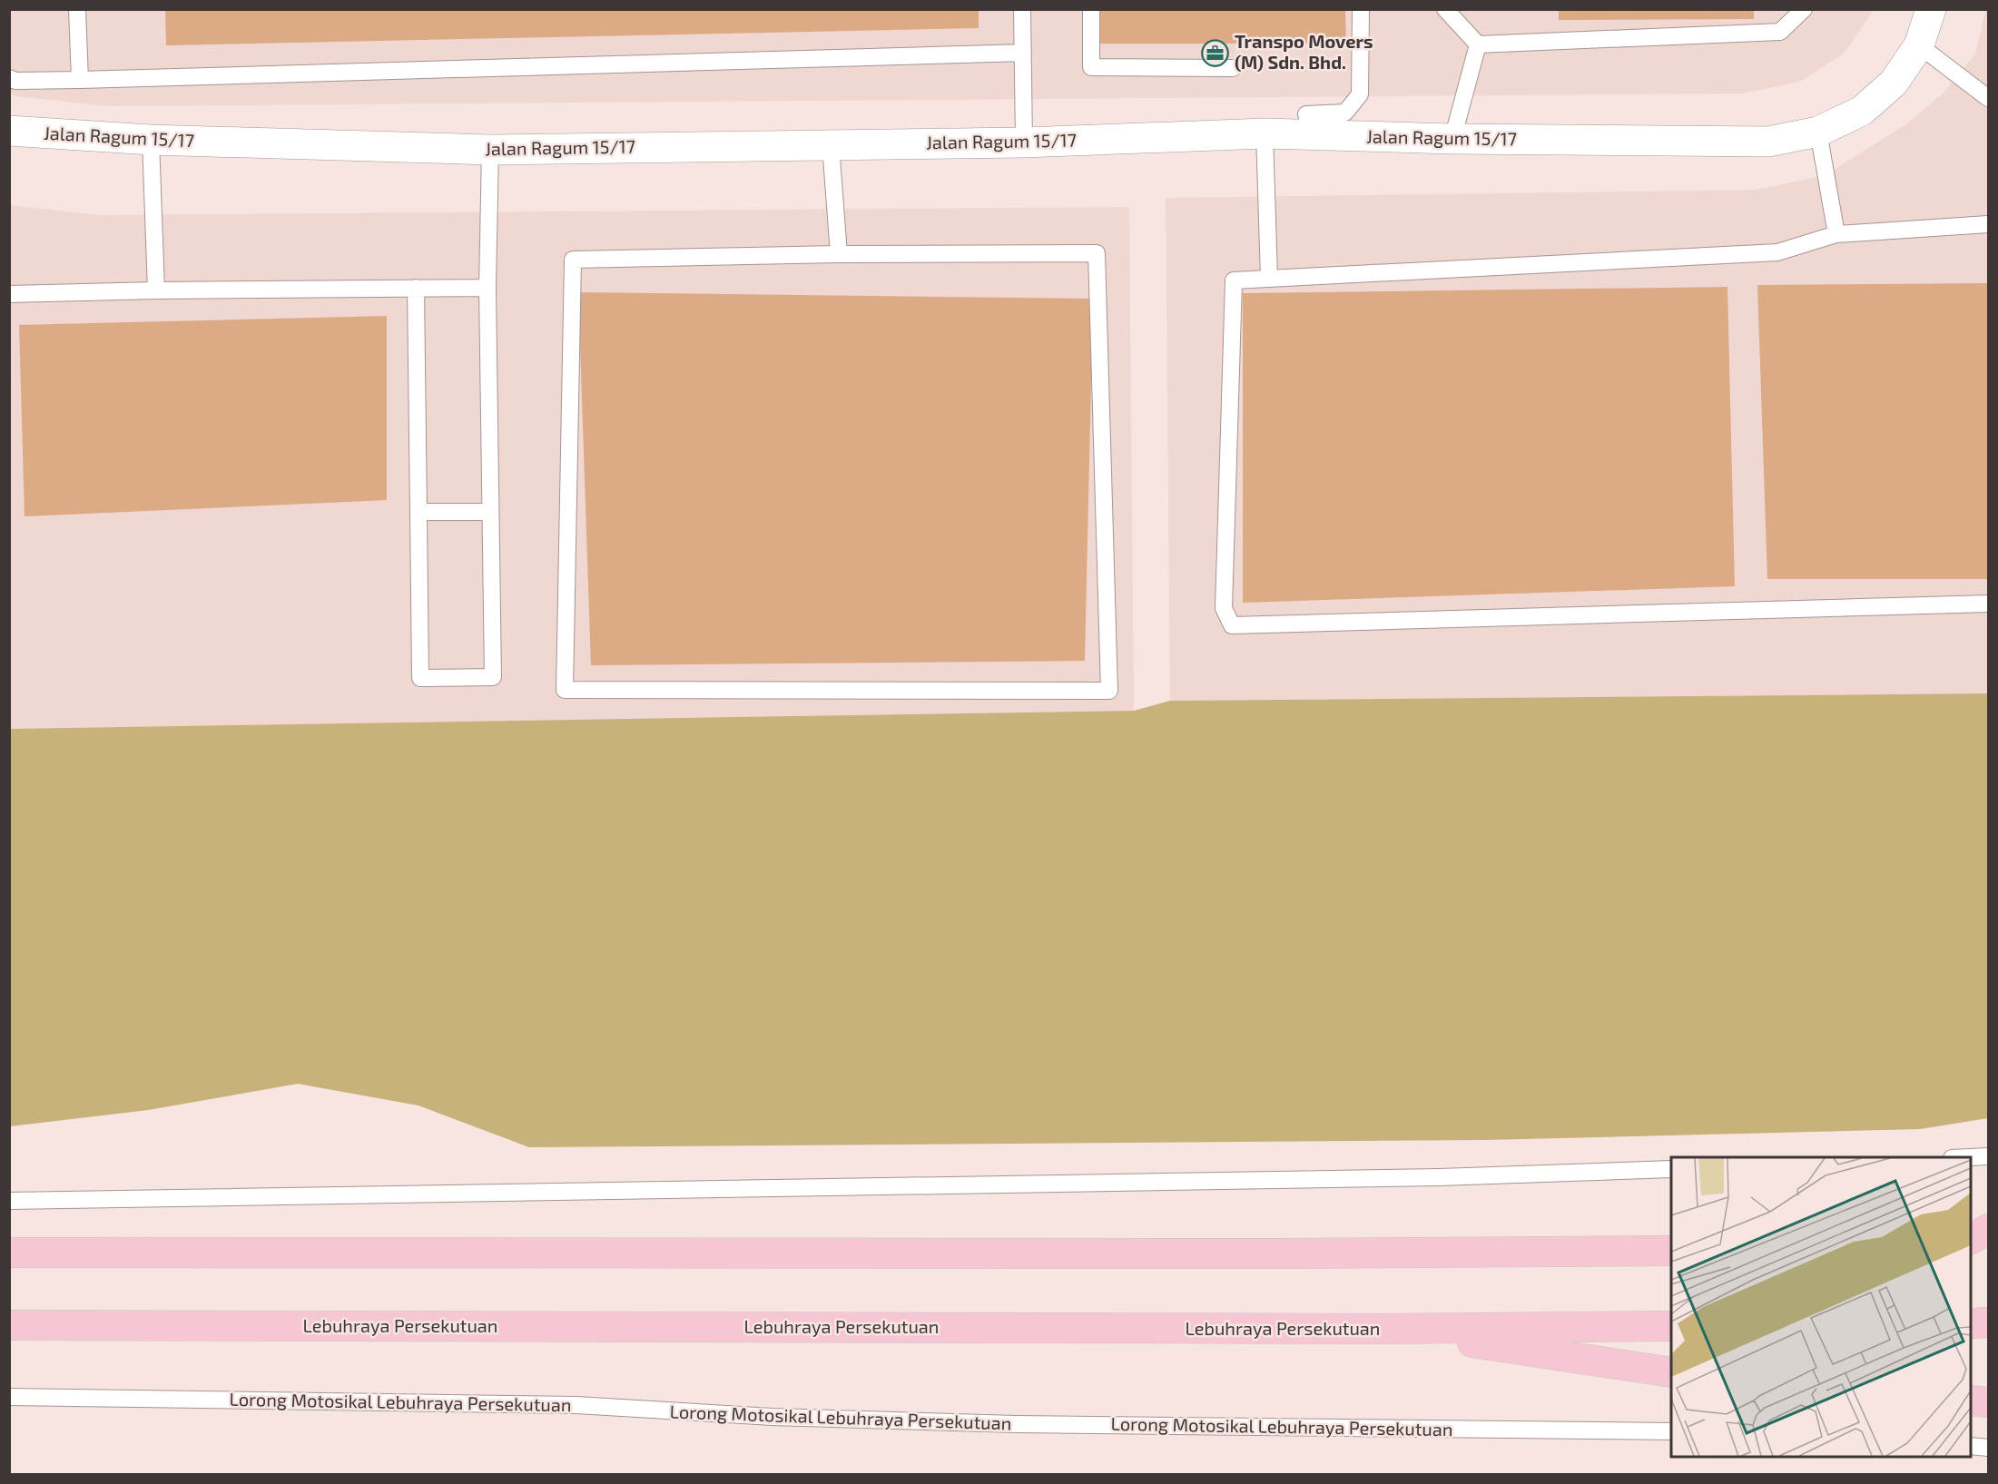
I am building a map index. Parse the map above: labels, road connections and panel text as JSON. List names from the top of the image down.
{
  "streets": {
    "highway": ["Lebuhraya Persekutuan"],
    "street": ["Jalan Ragum 15/17"],
    "lane": ["Lorong Motosikal Lebuhraya Persekutuan"]
  },
  "places": {
    "office": ["Transpo Movers (M) Sdn. Bhd."]
  }
}
